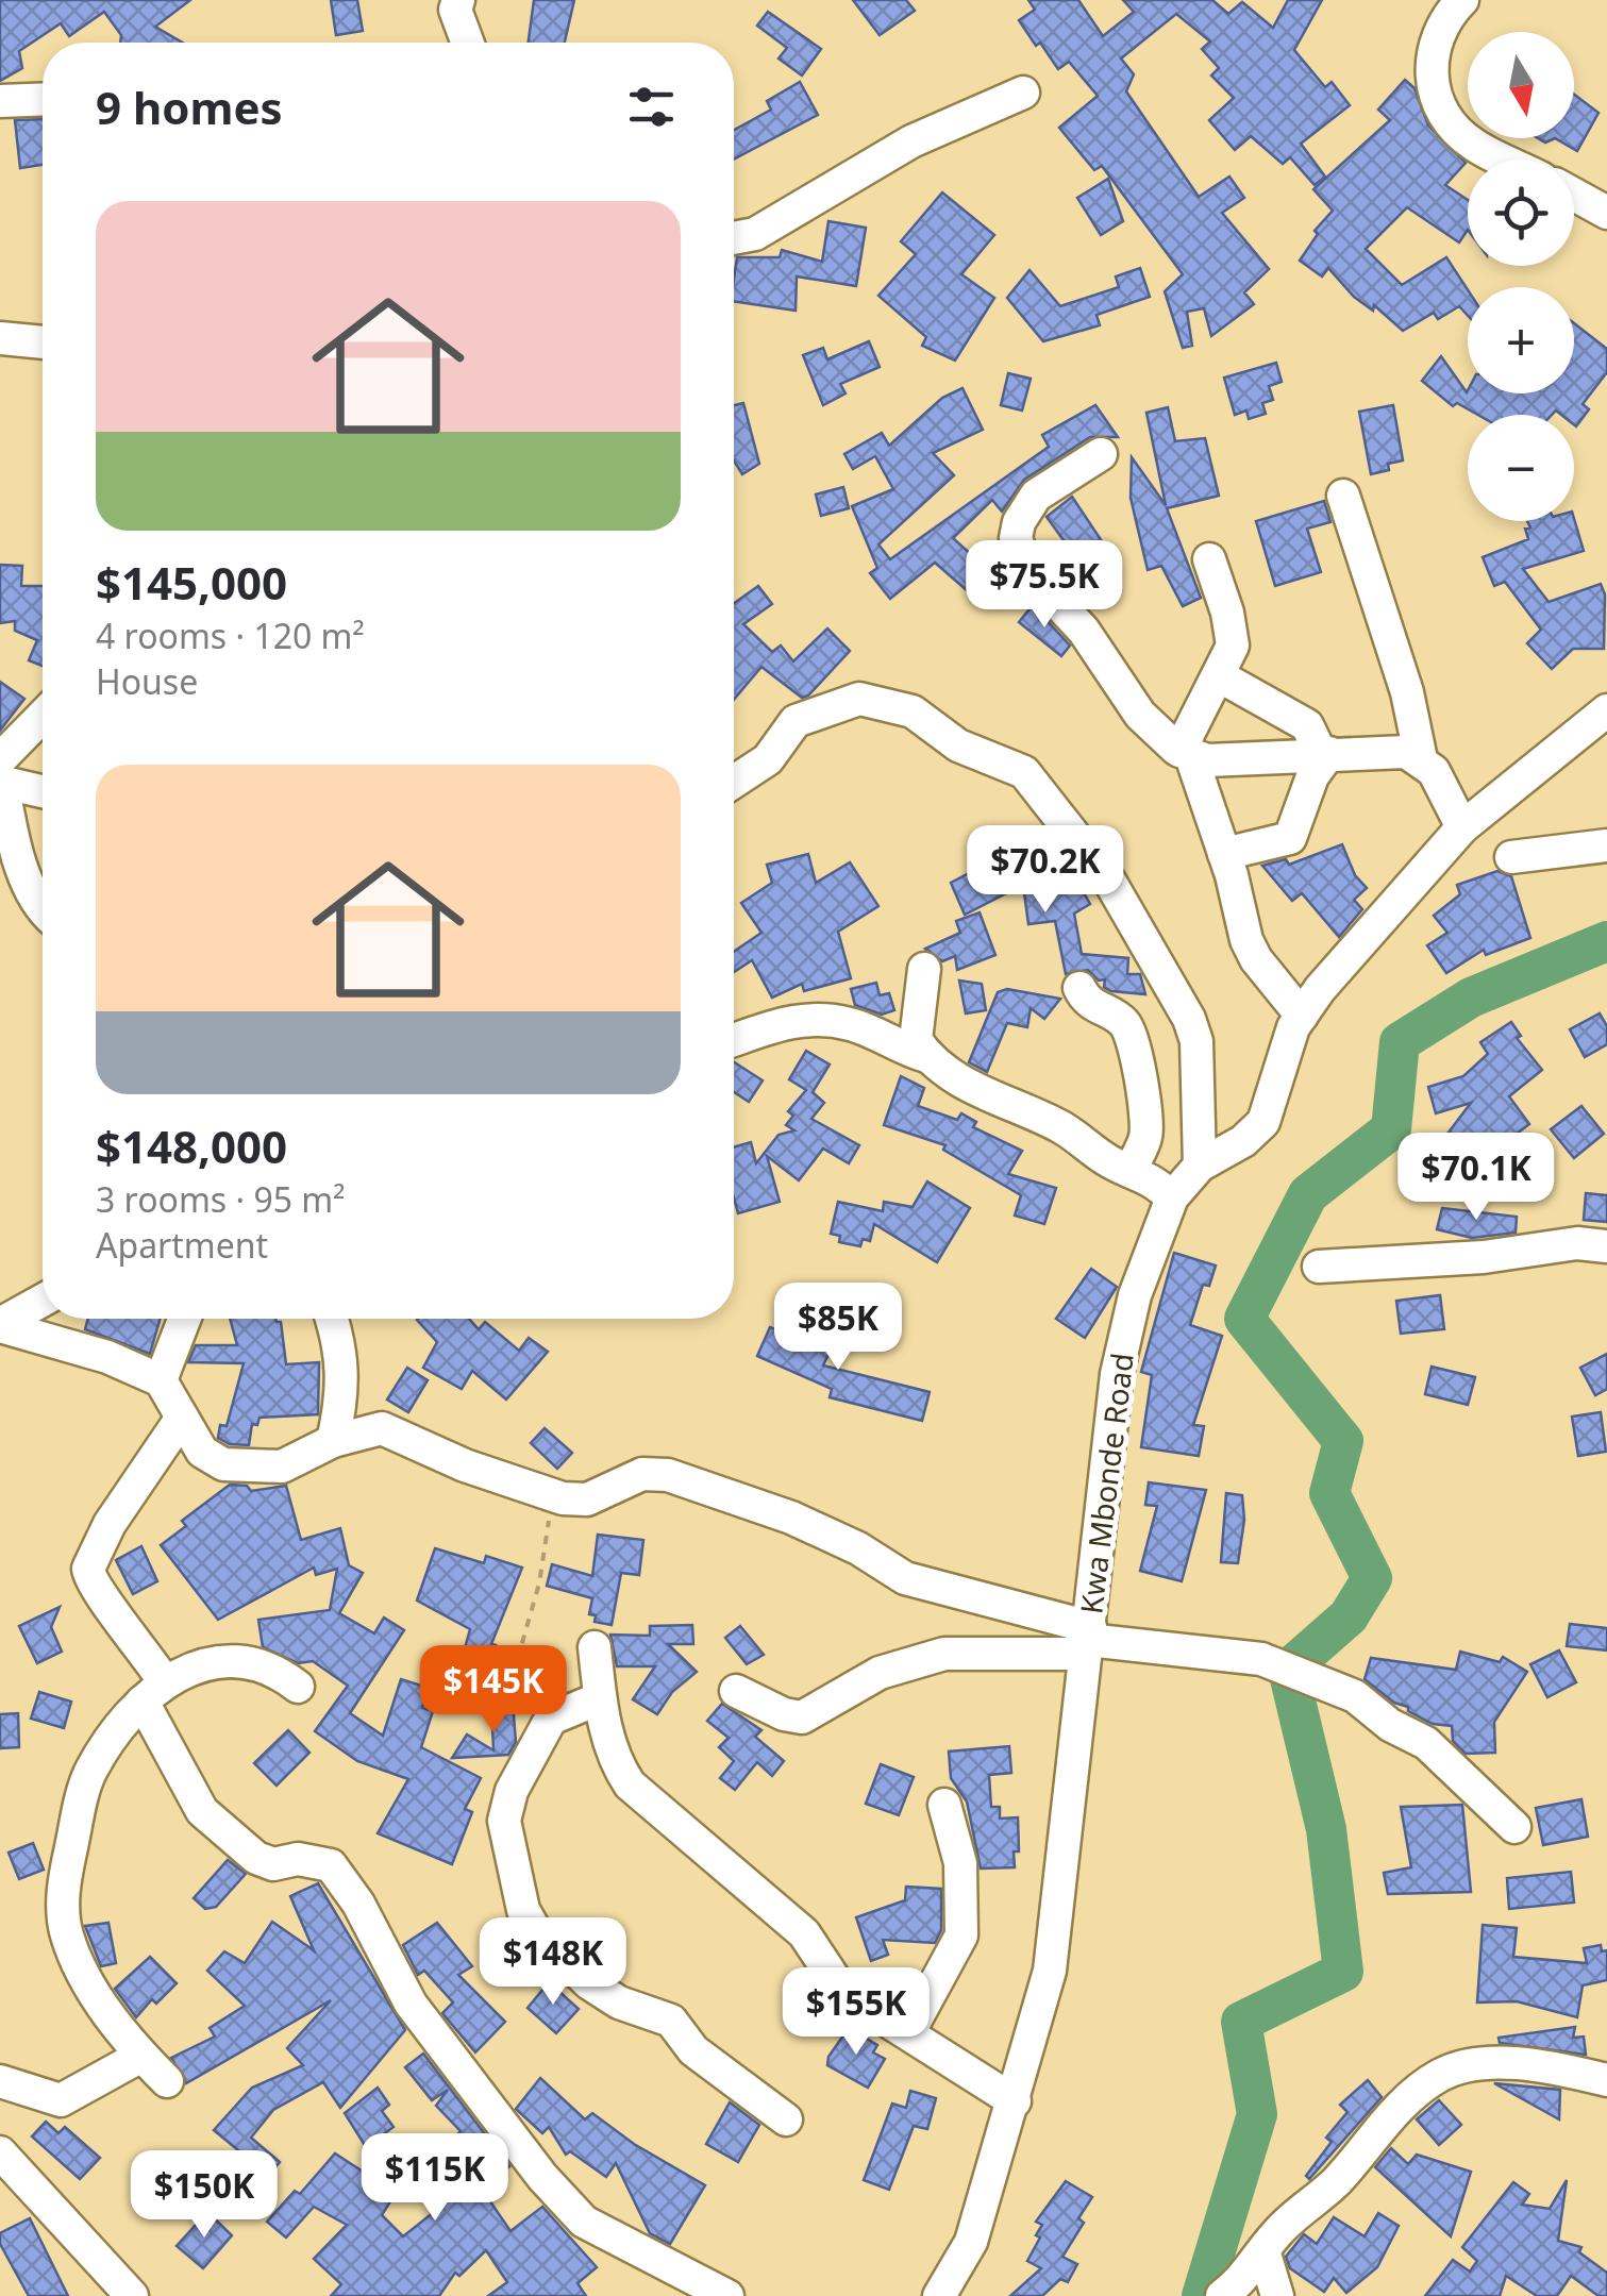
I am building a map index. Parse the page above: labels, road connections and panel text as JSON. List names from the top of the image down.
{
  "streets": {
    "street": ["Kwa Mbonde Road"]
  },
  "north": "bottom",
  "page": {
    "map_buttons": ["+", "−"],
    "heading": "9 homes",
    "list": [
      {
        "name": "$145,000",
        "note": "4 rooms · 120 m² · House"
      },
      {
        "name": "$148,000",
        "note": "3 rooms · 95 m² · Apartment"
      }
    ],
    "price": [
      "$75.5K",
      "$70.2K",
      "$70.1K",
      "$85K",
      "$145K",
      "$148K",
      "$155K",
      "$115K",
      "$150K"
    ]
  }
}
